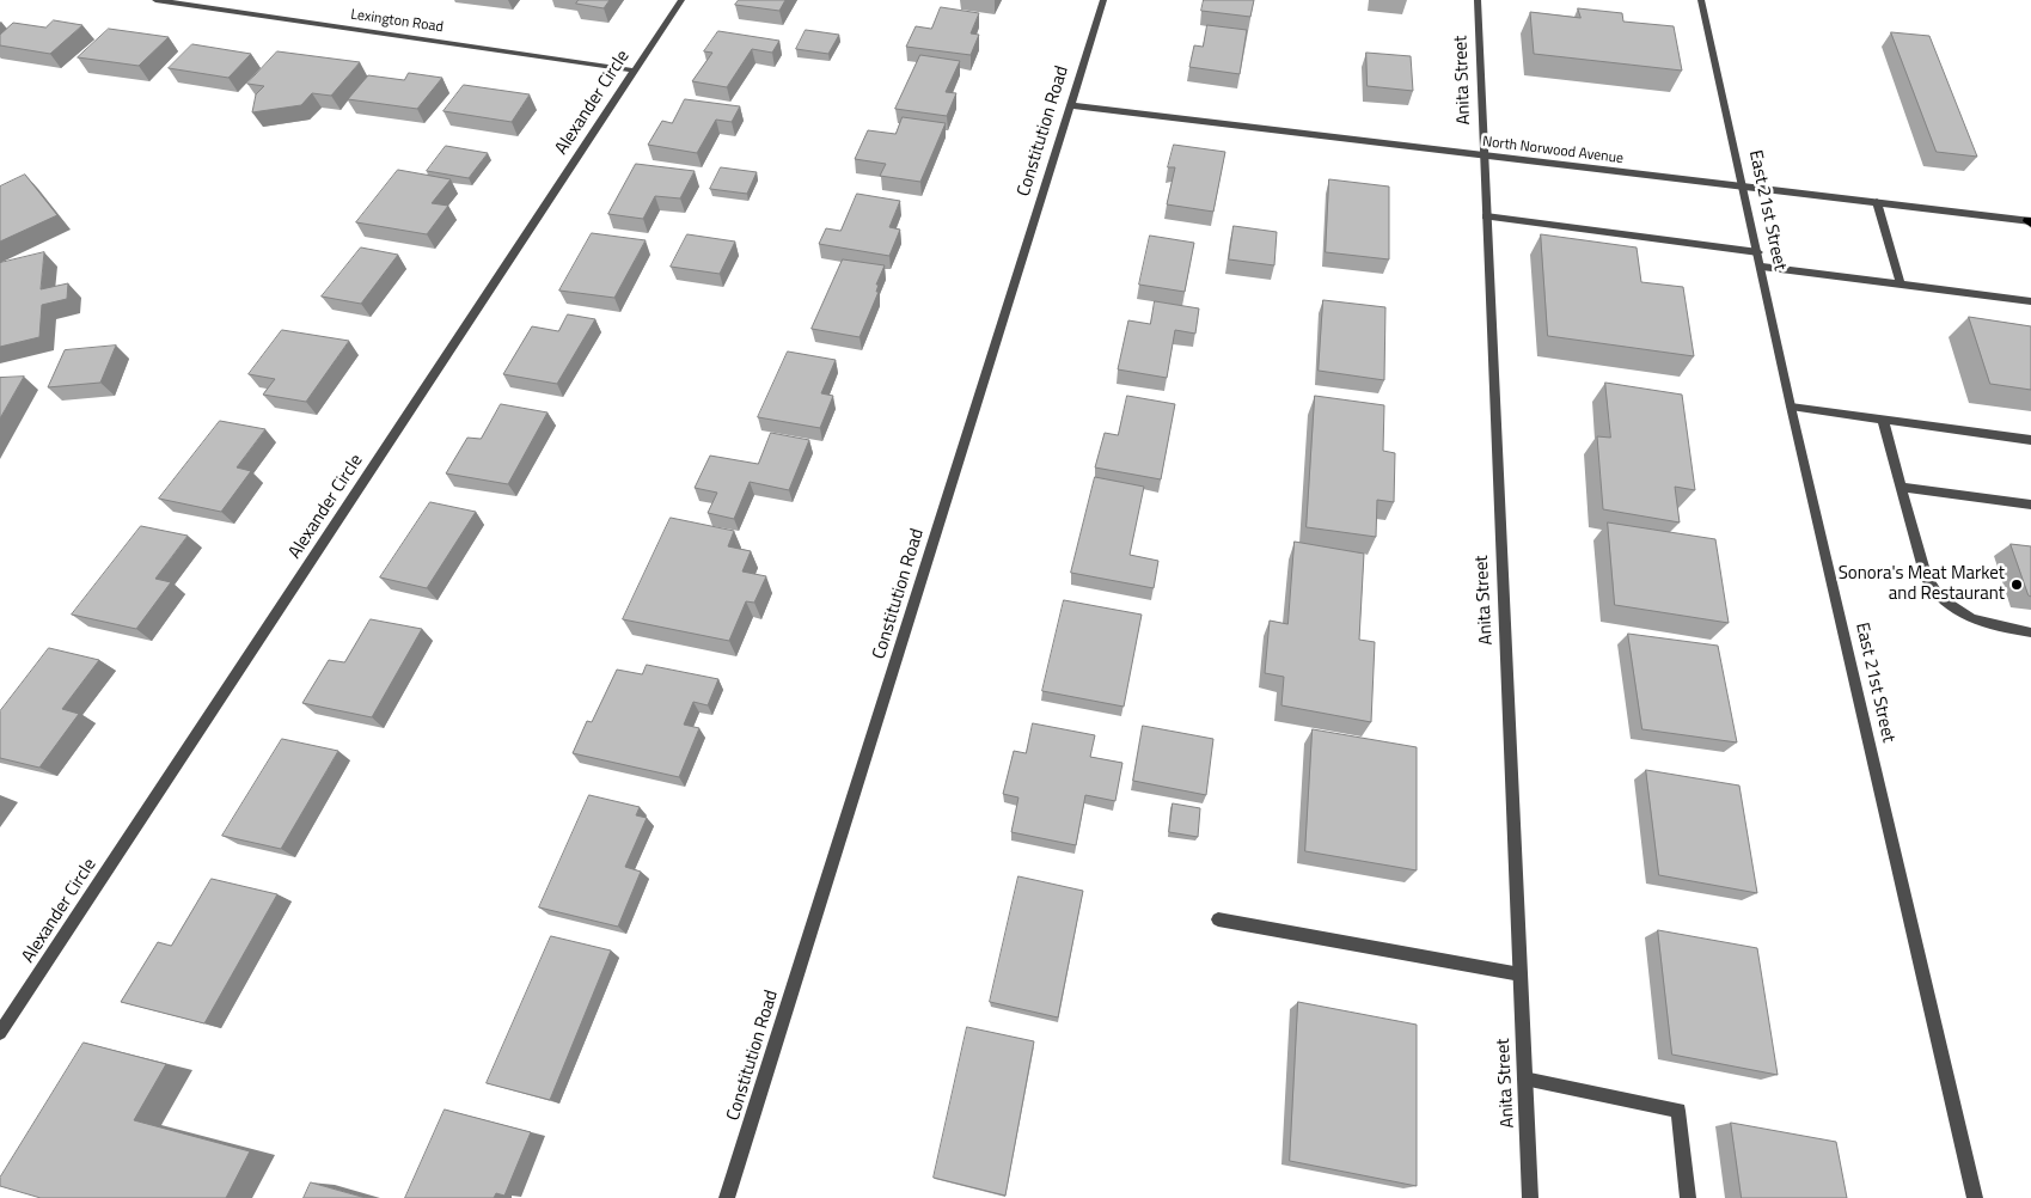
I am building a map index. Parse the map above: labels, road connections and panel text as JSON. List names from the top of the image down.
{
  "streets": {
    "street": [
      "Lexington Road",
      "Anita Street",
      "Alexander Circle",
      "Constitution Road",
      "North Norwood Avenue",
      "East 21st Street"
    ]
  },
  "crossings": [
    ["Lexington Road", "Alexander Circle"],
    ["Anita Street", "North Norwood Avenue"],
    ["Constitution Road", "North Norwood Avenue"],
    ["North Norwood Avenue", "East 21st Street"]
  ],
  "places": ["Sonora's Meat Market and Restaurant"]
}
